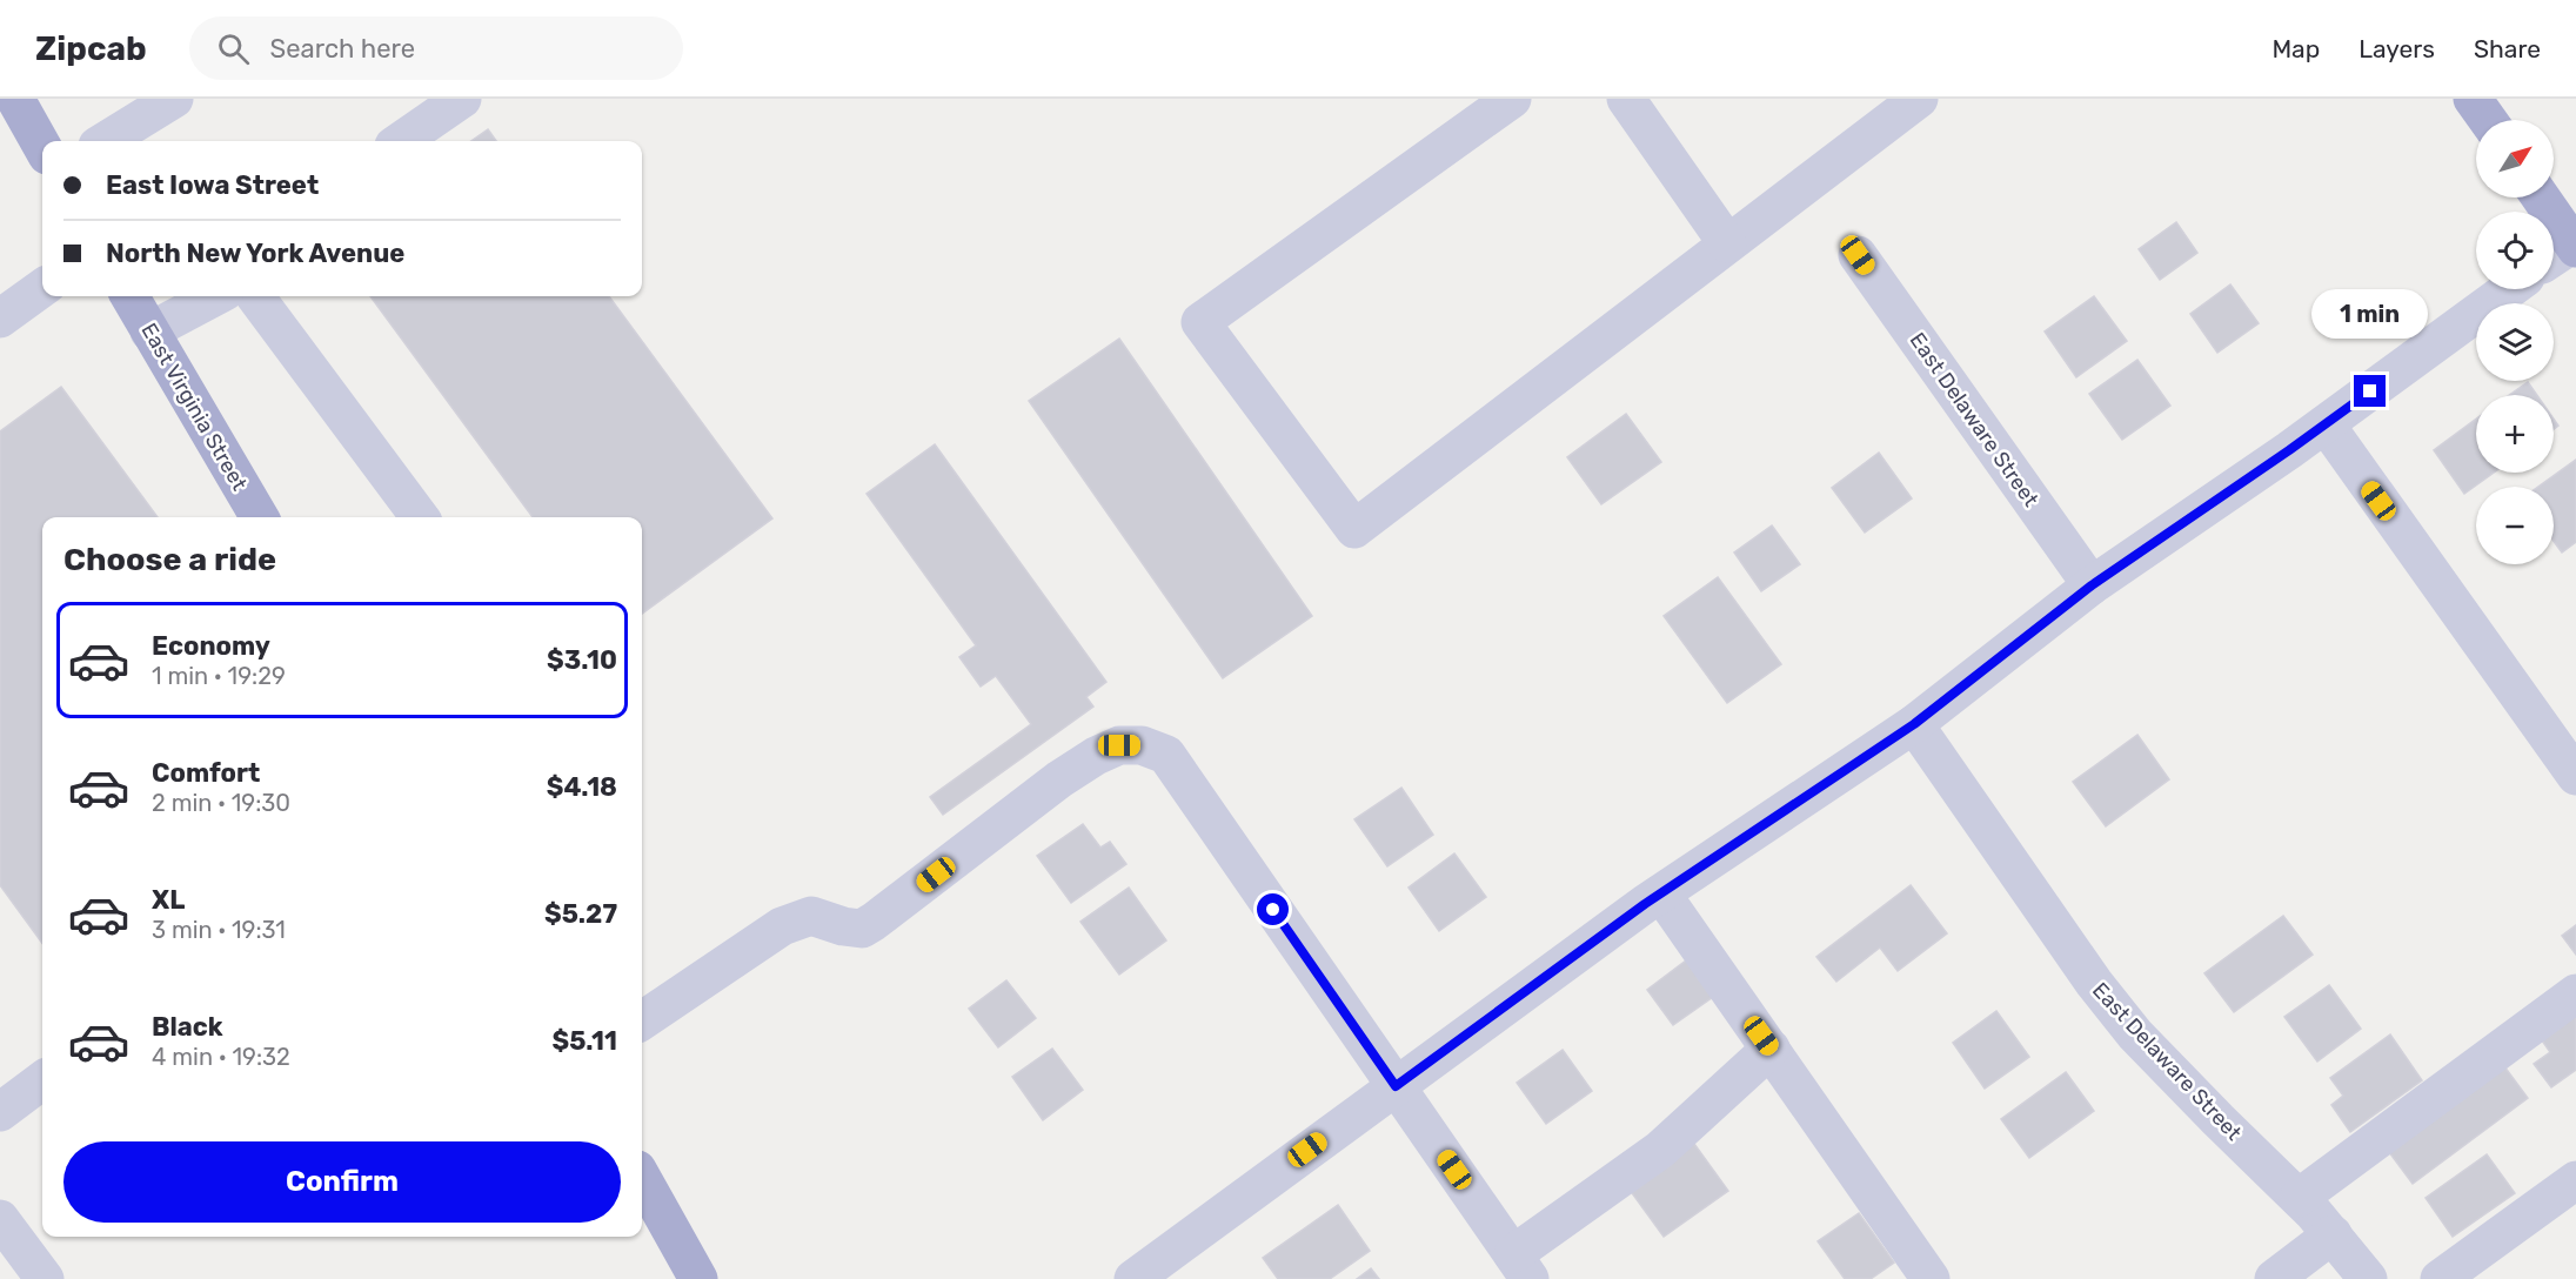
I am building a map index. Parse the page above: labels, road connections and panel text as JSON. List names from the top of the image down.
{
  "streets": {
    "main road": ["East Virginia Street"],
    "street": ["East Delaware Street"]
  },
  "north": "top right",
  "page": {
    "header": "Zipcab",
    "search": "Search here",
    "nav": ["Map", "Layers", "Share"],
    "map_buttons": ["+", "−"],
    "banner": ["East Iowa Street", "North New York Avenue"],
    "bubble": "1 min",
    "heading": "Choose a ride",
    "list": [
      {
        "name": "Economy",
        "note": "1 min · 19:29",
        "value": "$3.10"
      },
      {
        "name": "Comfort",
        "note": "2 min · 19:30",
        "value": "$4.18"
      },
      {
        "name": "XL",
        "note": "3 min · 19:31",
        "value": "$5.27"
      },
      {
        "name": "Black",
        "note": "4 min · 19:32",
        "value": "$5.11"
      }
    ],
    "buttons": "Confirm"
  }
}
